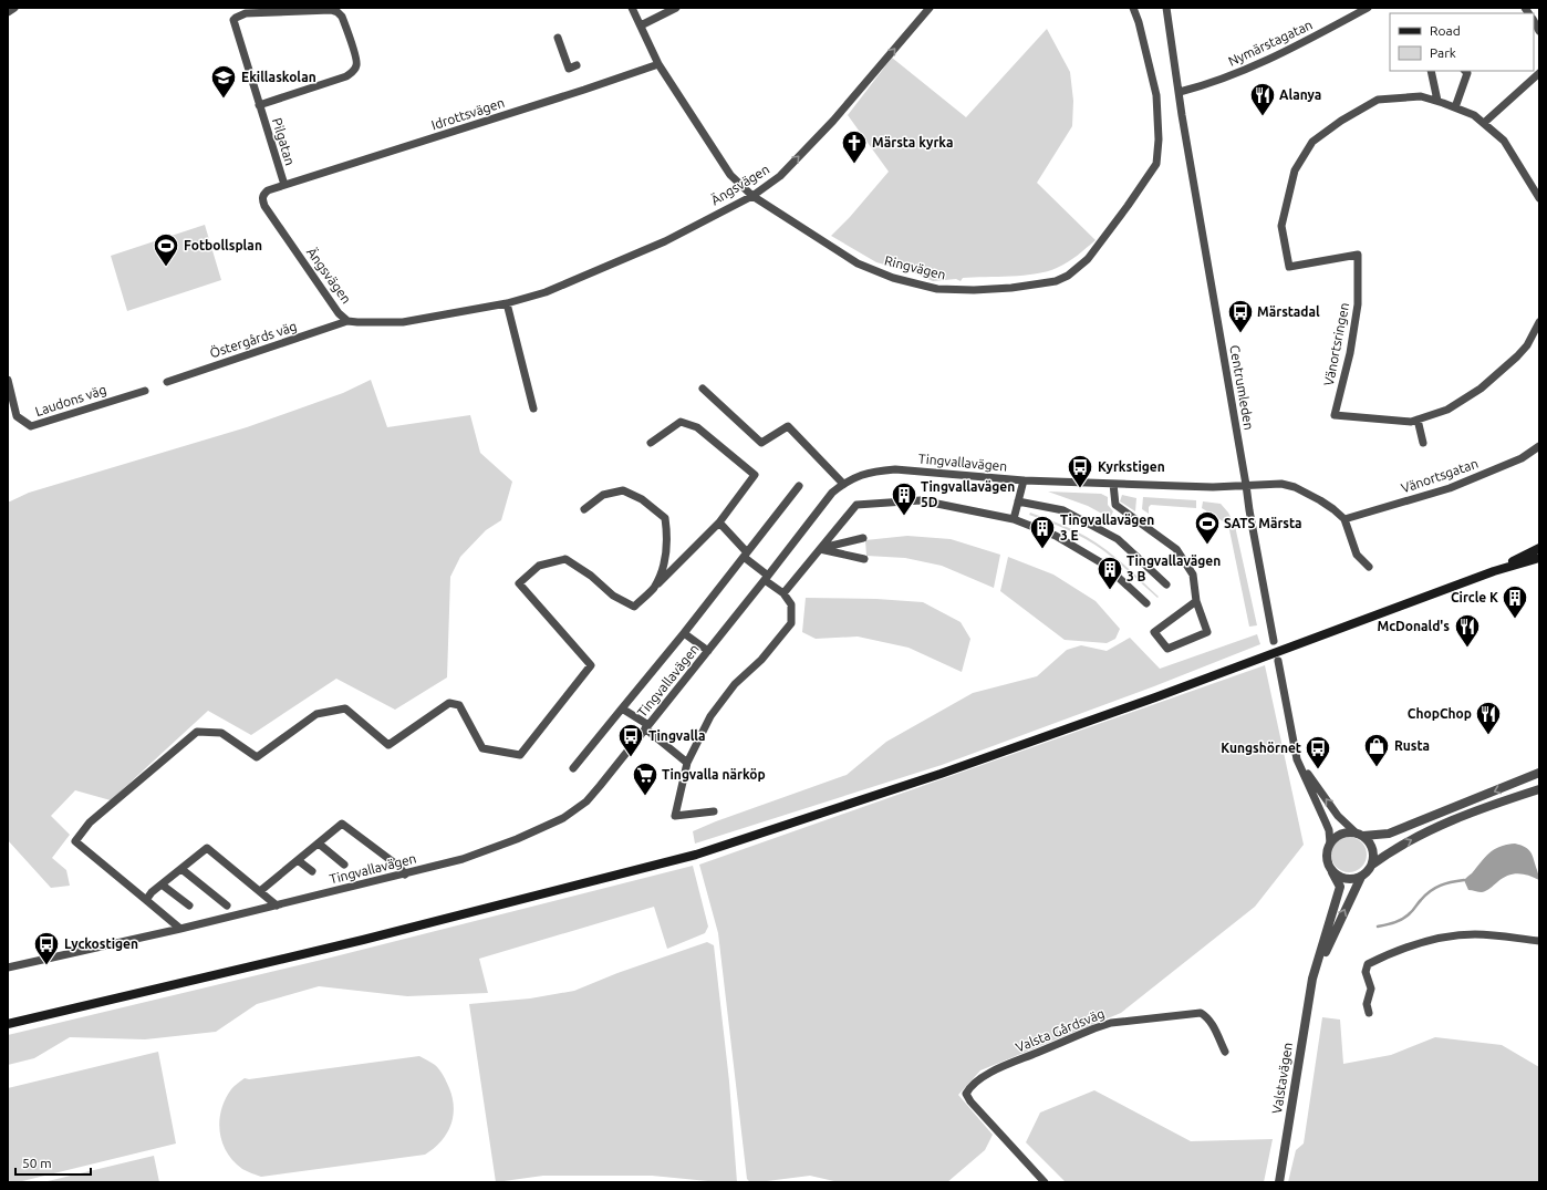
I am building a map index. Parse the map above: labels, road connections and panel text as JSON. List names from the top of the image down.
{
  "streets": {
    "street": [
      "Nymärstagatan",
      "Idrottsvägen",
      "Pilgatan",
      "Ängsvägen",
      "Ringvägen",
      "Östergårds väg",
      "Vänortsringen",
      "Centrumleden",
      "Laudons väg",
      "Tingvallavägen",
      "Vänortsgatan",
      "Valsta Gårdsväg",
      "Valstavägen"
    ]
  },
  "crossings": [
    ["Nymärstagatan", "Centrumleden"],
    ["Idrottsvägen", "Pilgatan"],
    ["Idrottsvägen", "Ängsvägen"],
    ["Idrottsvägen", "Ringvägen"],
    ["Pilgatan", "Ängsvägen"],
    ["Ängsvägen", "Ringvägen"],
    ["Ängsvägen", "Östergårds väg"],
    ["Centrumleden", "Tingvallavägen"],
    ["Tingvallavägen", "Vänortsgatan"]
  ],
  "places": {
    "school or university": ["Ekillaskolan"],
    "restaurant": ["Alanya", "McDonald's", "ChopChop"],
    "church": ["Märsta kyrka"],
    "sports": ["Fotbollsplan", "SATS Märsta"],
    "bus stop": [
      "Märstadal",
      "Kyrkstigen",
      "Tingvalla",
      "Kungshörnet",
      "Lyckostigen"
    ],
    "building": [
      "Tingvallavägen 5D",
      "Tingvallavägen 3 E",
      "Tingvallavägen 3 B",
      "Circle K"
    ],
    "shop": ["Rusta"],
    "supermarket": ["Tingvalla närköp"]
  },
  "legend": ["Road", "Park"],
  "scale_bar": "50 m"
}
